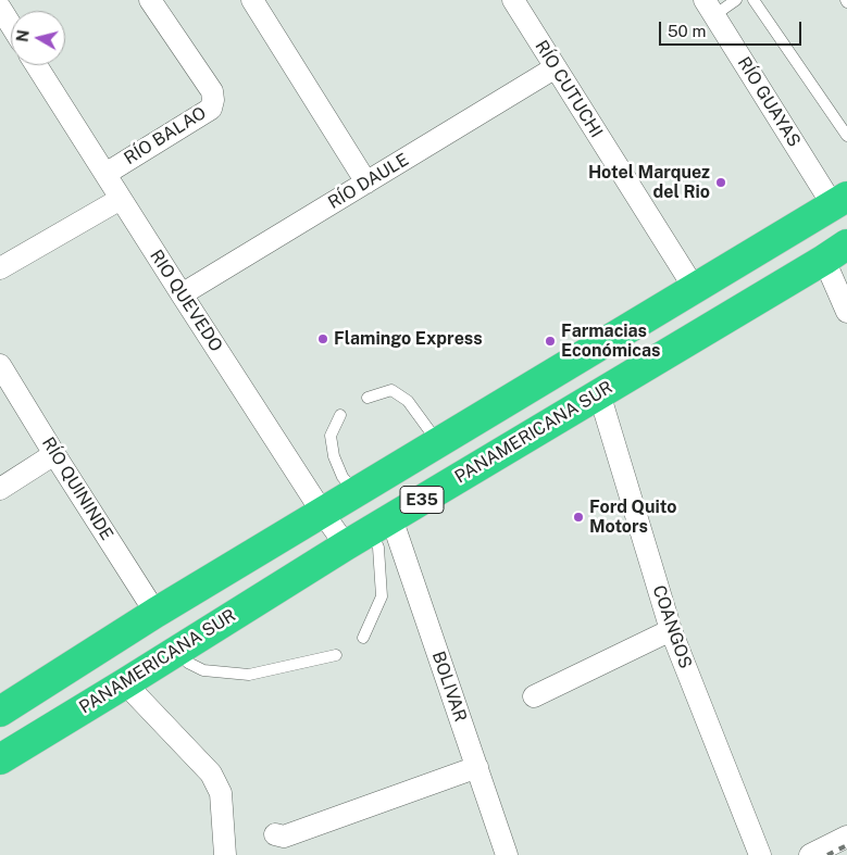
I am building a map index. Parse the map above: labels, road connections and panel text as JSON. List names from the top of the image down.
{
  "streets": {
    "highway": ["PANAMERICANA SUR", "E35"],
    "street": [
      "RÍO CUTUCHI",
      "RÍO GUAYAS",
      "RÍO BALAO",
      "RÍO DAULE",
      "RIO QUEVEDO",
      "RÍO QUININDE",
      "COANGOS",
      "BOLIVAR"
    ]
  },
  "crossings": [
    ["RÍO CUTUCHI", "RÍO DAULE"],
    ["RÍO CUTUCHI", "E35"],
    ["RÍO GUAYAS", "E35"],
    ["RÍO BALAO", "RIO QUEVEDO"],
    ["RÍO DAULE", "RIO QUEVEDO"],
    ["RIO QUEVEDO", "PANAMERICANA SUR"],
    ["RIO QUEVEDO", "E35"],
    ["PANAMERICANA SUR", "COANGOS"],
    ["PANAMERICANA SUR", "BOLIVAR"],
    ["RÍO QUININDE", "E35"]
  ],
  "places": [
    "Hotel Marquez del Rio",
    "Flamingo Express",
    "Farmacias Económicas",
    "Ford Quito Motors"
  ],
  "scale_bar": "50 m",
  "north": "left"
}
